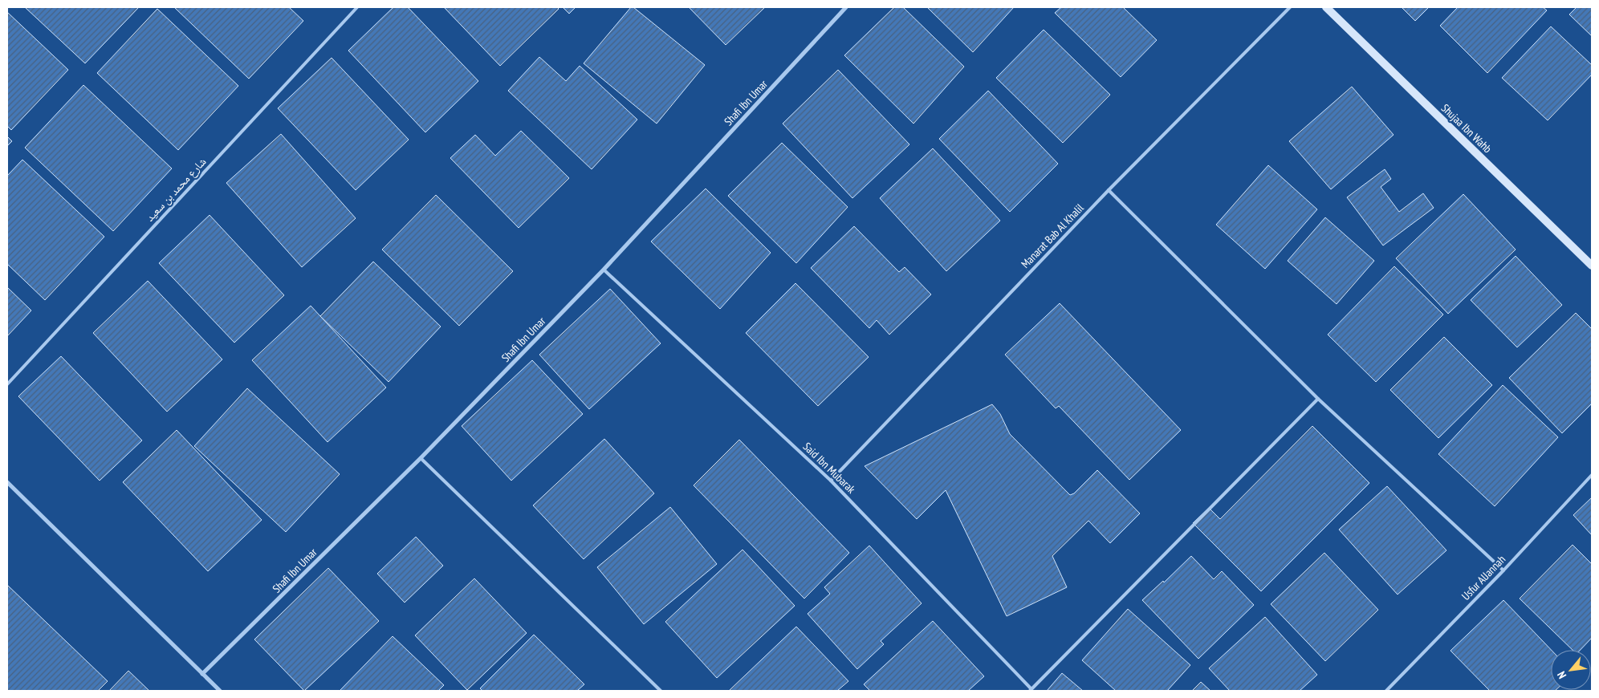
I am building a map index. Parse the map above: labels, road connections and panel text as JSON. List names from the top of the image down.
{
  "streets": {
    "street": ["Shafi Ibn Umar", "Shujaa Ibn Wahb"],
    "lane": [
      "شارع محمد بن سعيد",
      "Manarat Bab Al Khalil",
      "Said Ibn Mubarak",
      "Usfur AlJannah"
    ]
  },
  "crossings": [
    ["Shafi Ibn Umar", "Said Ibn Mubarak"],
    ["Manarat Bab Al Khalil", "Said Ibn Mubarak"]
  ],
  "north": "bottom left"
}
